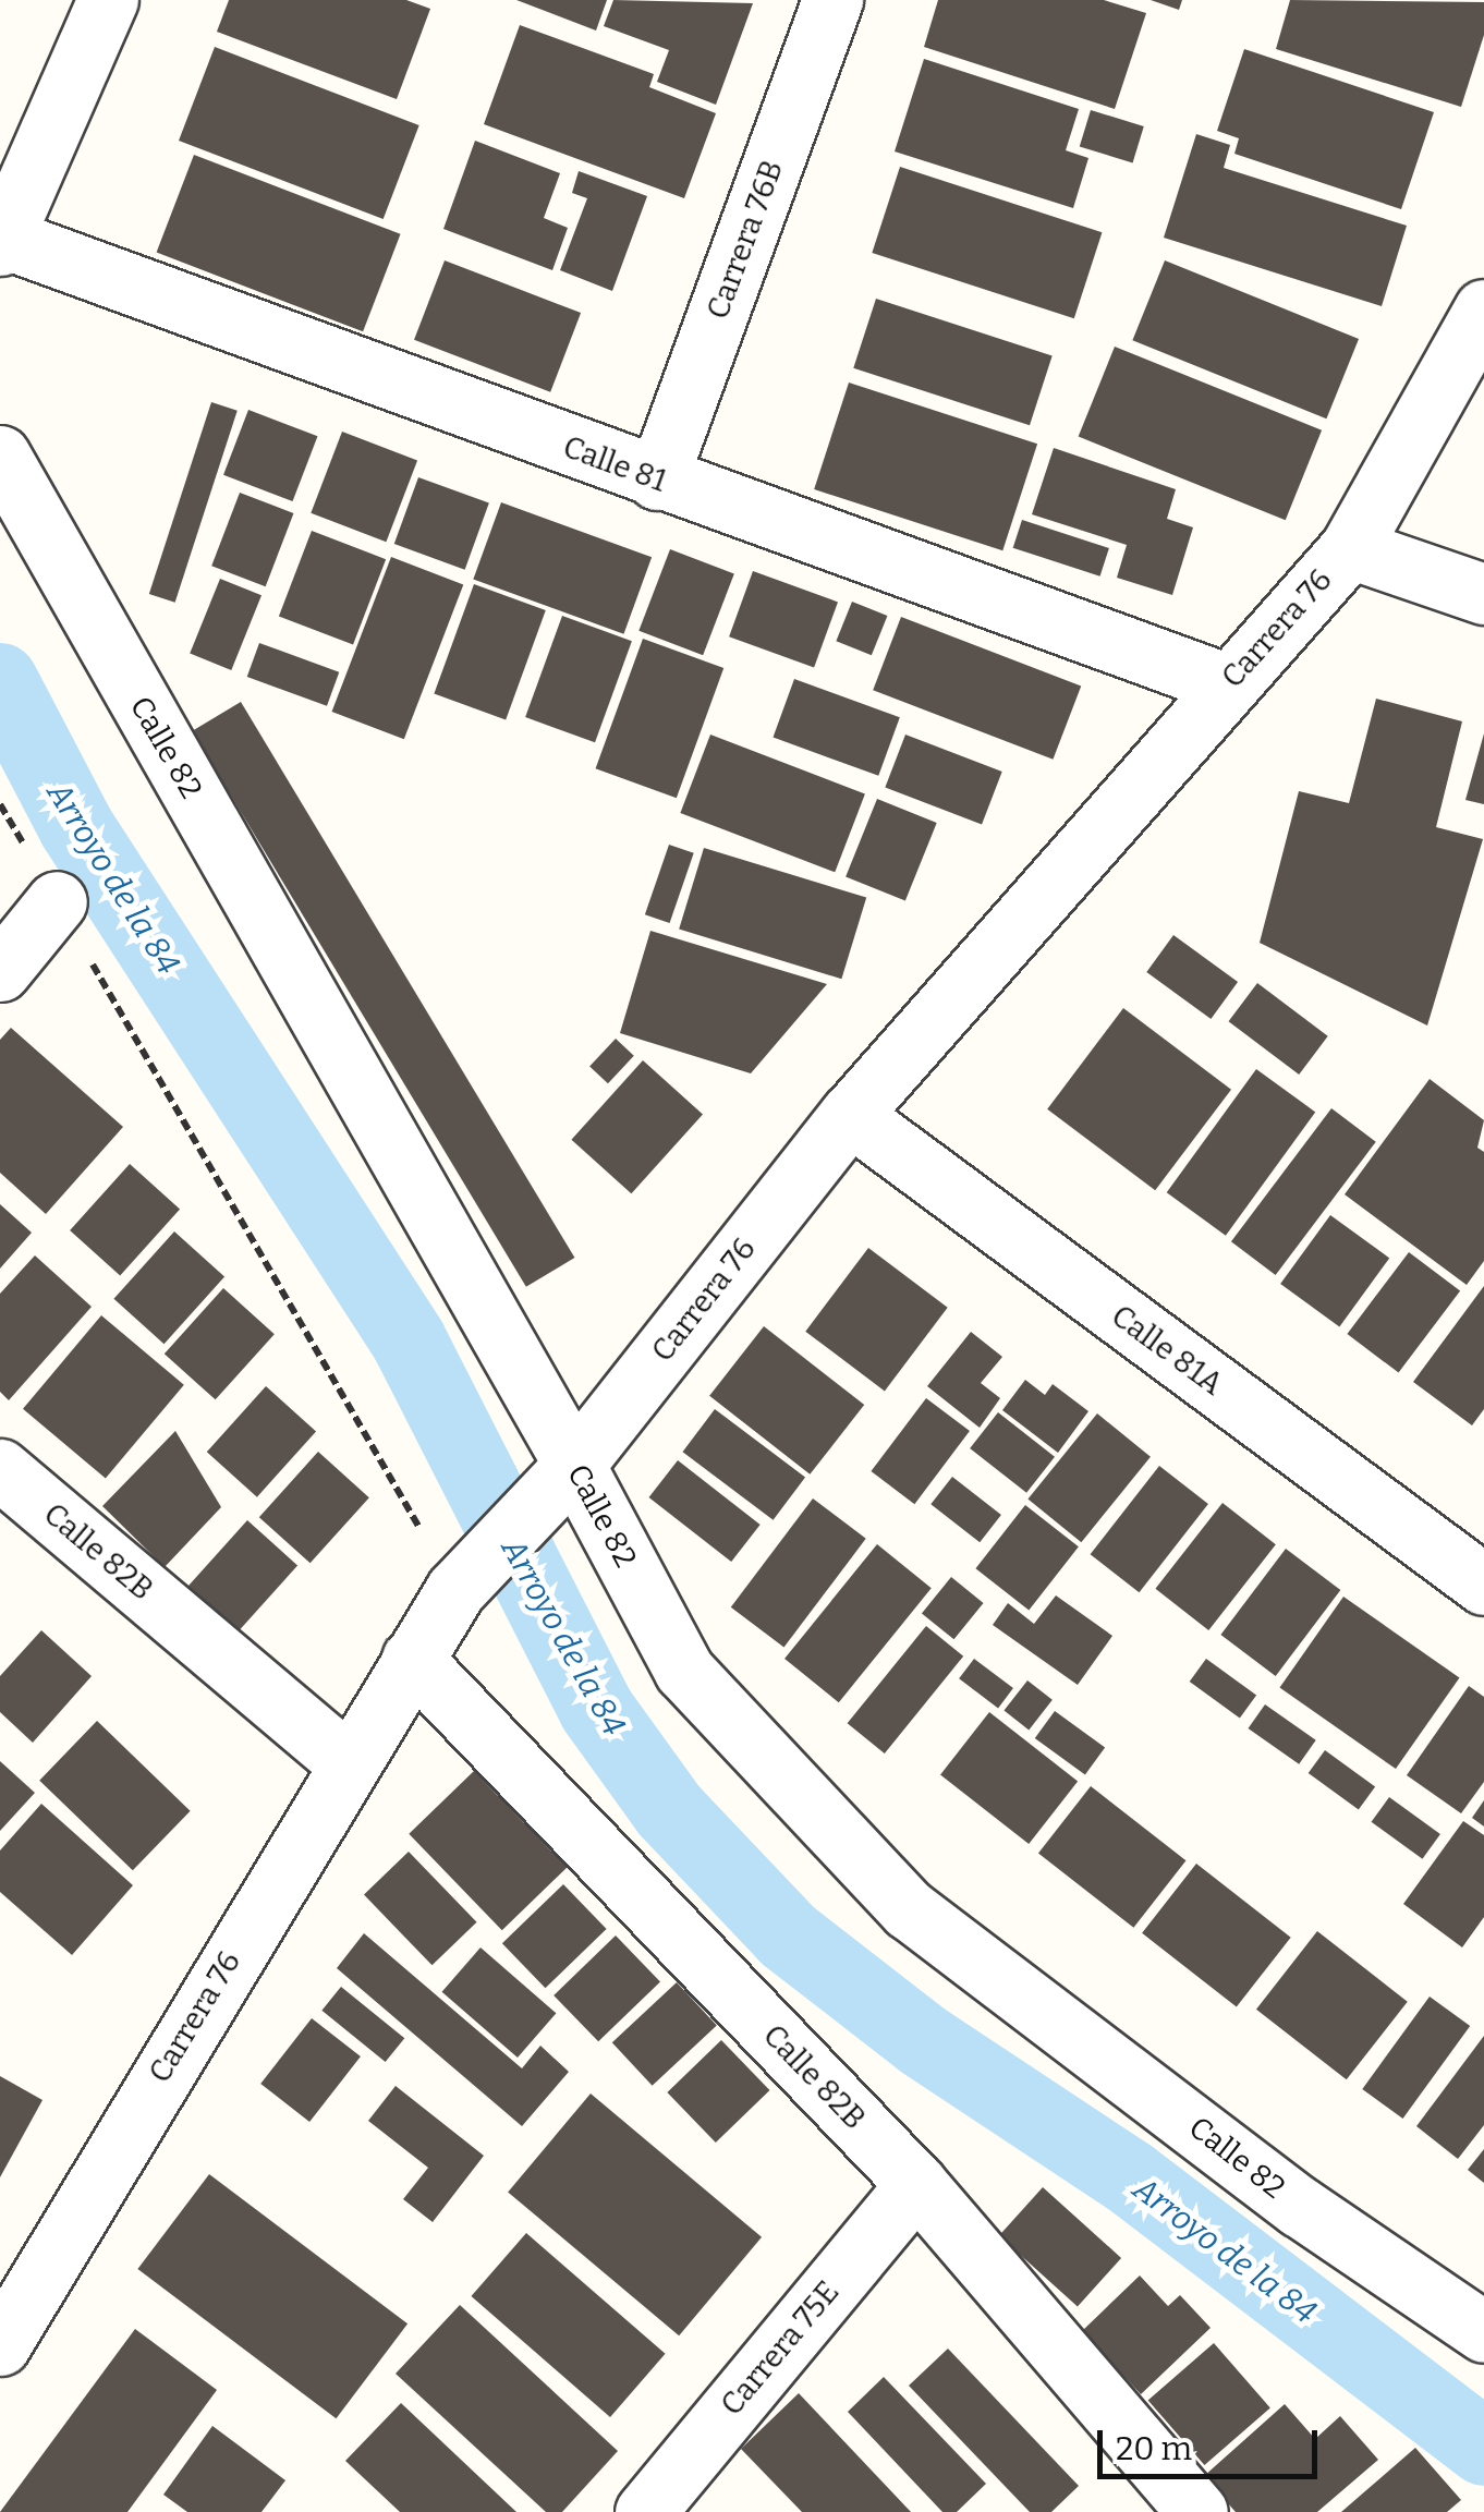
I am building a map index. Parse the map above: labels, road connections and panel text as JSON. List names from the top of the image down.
{
  "streets": {
    "street": [
      "Carrera 76B",
      "Calle 81",
      "Carrera 76",
      "Calle 82",
      "Calle 81A",
      "Calle 82B",
      "Carrera 75E"
    ]
  },
  "crossings": [
    ["Carrera 76B", "Calle 81"],
    ["Calle 81", "Carrera 76"],
    ["Carrera 76", "Calle 82"],
    ["Carrera 76", "Calle 81A"],
    ["Carrera 76", "Calle 82B"],
    ["Calle 82B", "Carrera 75E"]
  ],
  "water": ["Arroyo de la 84"],
  "scale_bar": "20 m"
}
